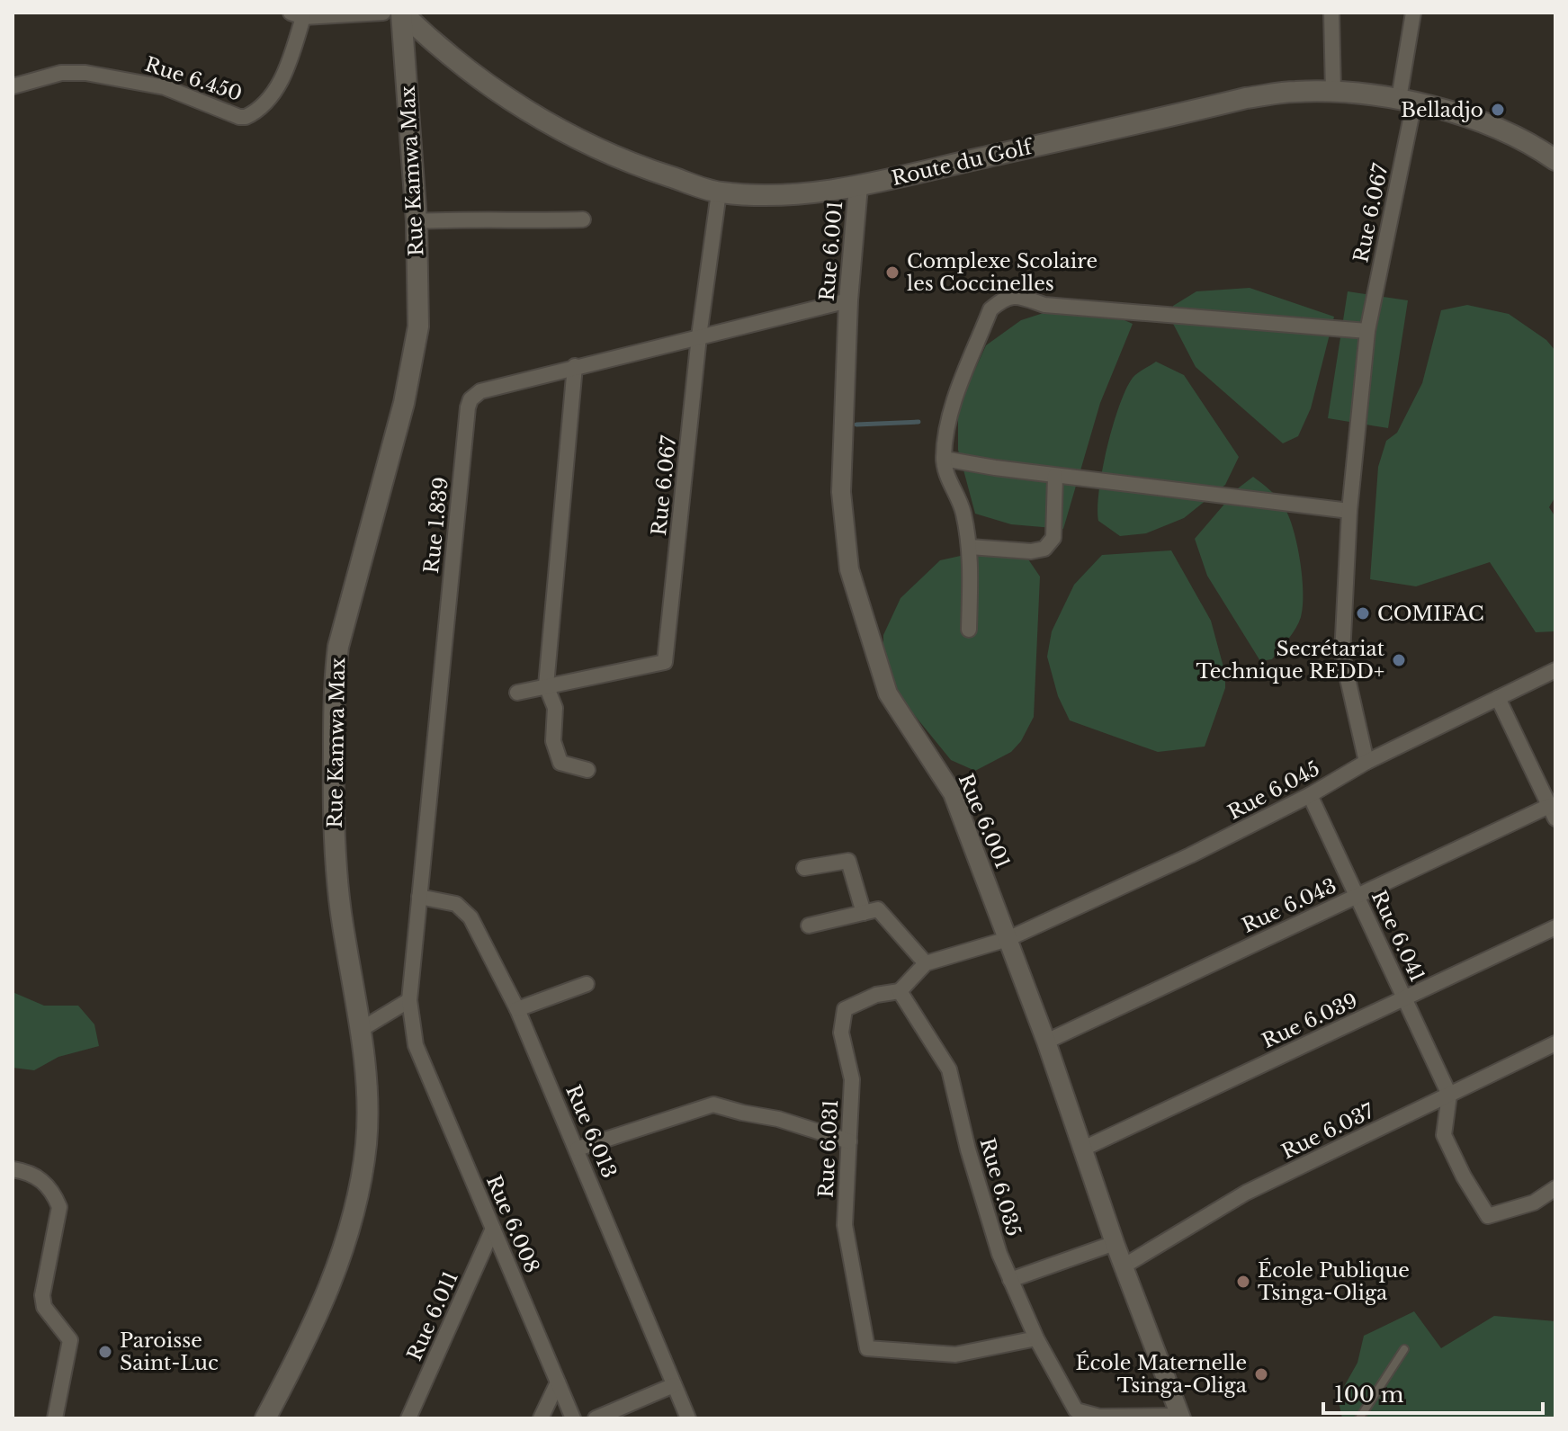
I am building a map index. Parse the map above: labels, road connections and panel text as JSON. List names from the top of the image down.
{
  "streets": {
    "main road": ["Route du Golf", "Rue Kamwa Max"],
    "street": [
      "Rue 6.450",
      "Rue 6.067",
      "Rue 6.001",
      "Rue 1.839",
      "Rue 6.045",
      "Rue 6.043",
      "Rue 6.041",
      "Rue 6.039",
      "Rue 6.013",
      "Rue 6.037",
      "Rue 6.031",
      "Rue 6.035",
      "Rue 6.008",
      "Rue 6.011"
    ]
  },
  "crossings": [
    ["Route du Golf", "Rue Kamwa Max"],
    ["Route du Golf", "Rue 6.067"],
    ["Route du Golf", "Rue 6.001"],
    ["Rue 6.067", "Rue 1.839"],
    ["Rue 6.067", "Rue 6.045"],
    ["Rue 6.001", "Rue 1.839"],
    ["Rue 6.001", "Rue 6.045"],
    ["Rue 6.001", "Rue 6.043"],
    ["Rue 6.001", "Rue 6.039"],
    ["Rue 6.001", "Rue 6.037"],
    ["Rue 6.001", "Rue 6.035"],
    ["Rue 1.839", "Rue 6.013"],
    ["Rue 1.839", "Rue 6.008"],
    ["Rue 6.045", "Rue 6.041"],
    ["Rue 6.043", "Rue 6.041"],
    ["Rue 6.041", "Rue 6.039"],
    ["Rue 6.041", "Rue 6.037"],
    ["Rue 6.031", "Rue 6.035"],
    ["Rue 6.008", "Rue 6.011"]
  ],
  "places": [
    "Belladjo",
    "Complexe Scolaire les Coccinelles",
    "COMIFAC",
    "Secrétariat Technique REDD+",
    "École Publique Tsinga-Oliga",
    "Paroisse Saint-Luc",
    "École Maternelle Tsinga-Oliga"
  ],
  "scale_bar": "100 m"
}
